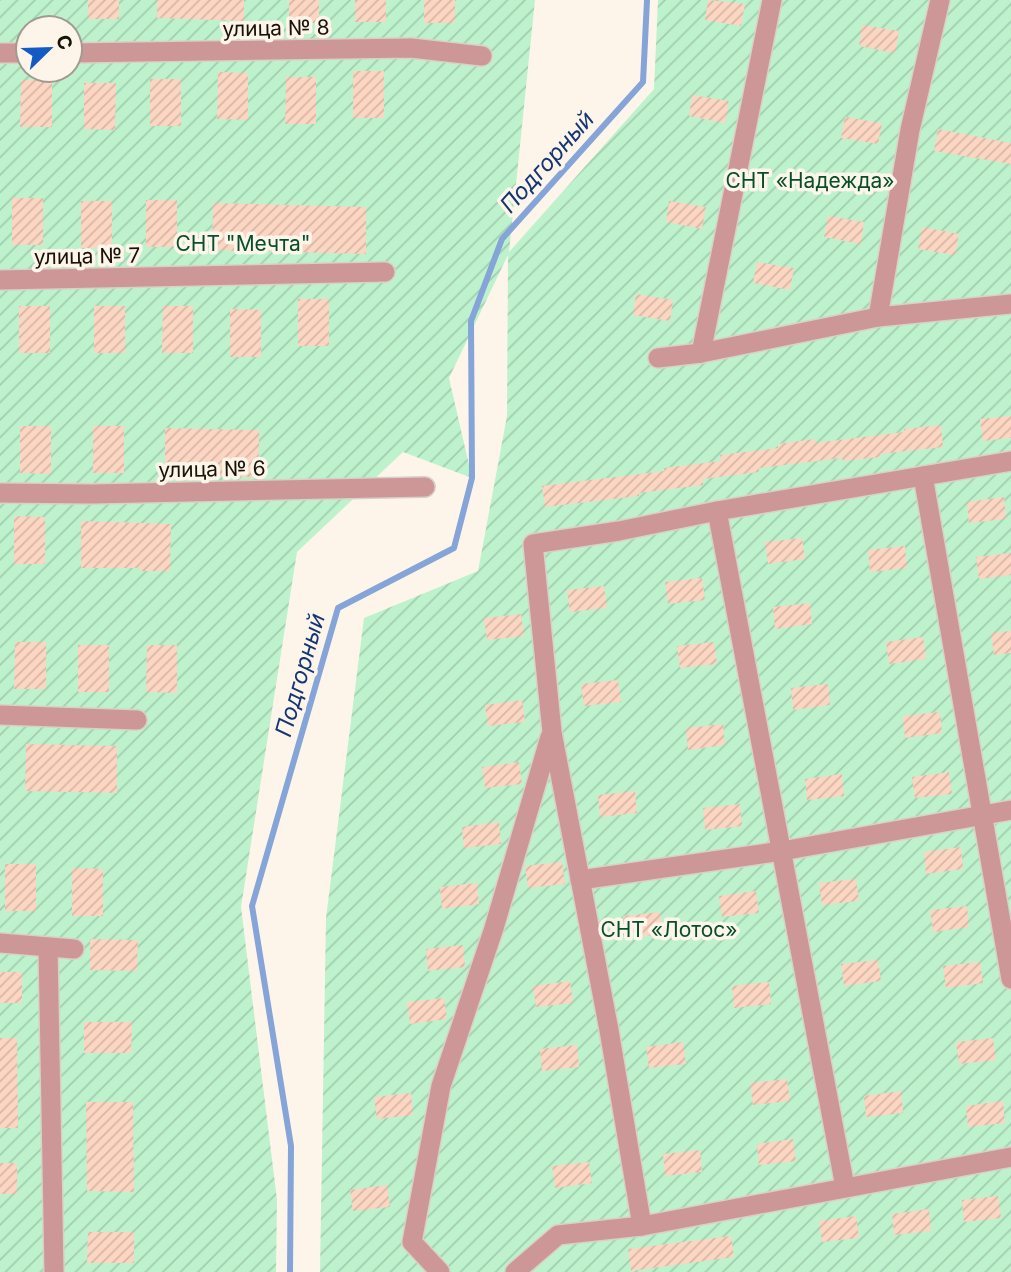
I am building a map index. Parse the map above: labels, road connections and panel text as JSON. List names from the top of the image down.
{
  "streets": {
    "street": ["улица № 8", "улица № 7", "улица № 6"]
  },
  "water": ["Подгорный"],
  "parks": ["СНТ «Надежда»", "СНТ \"Мечта\"", "СНТ «Лотос»"],
  "north": "top right"
}
